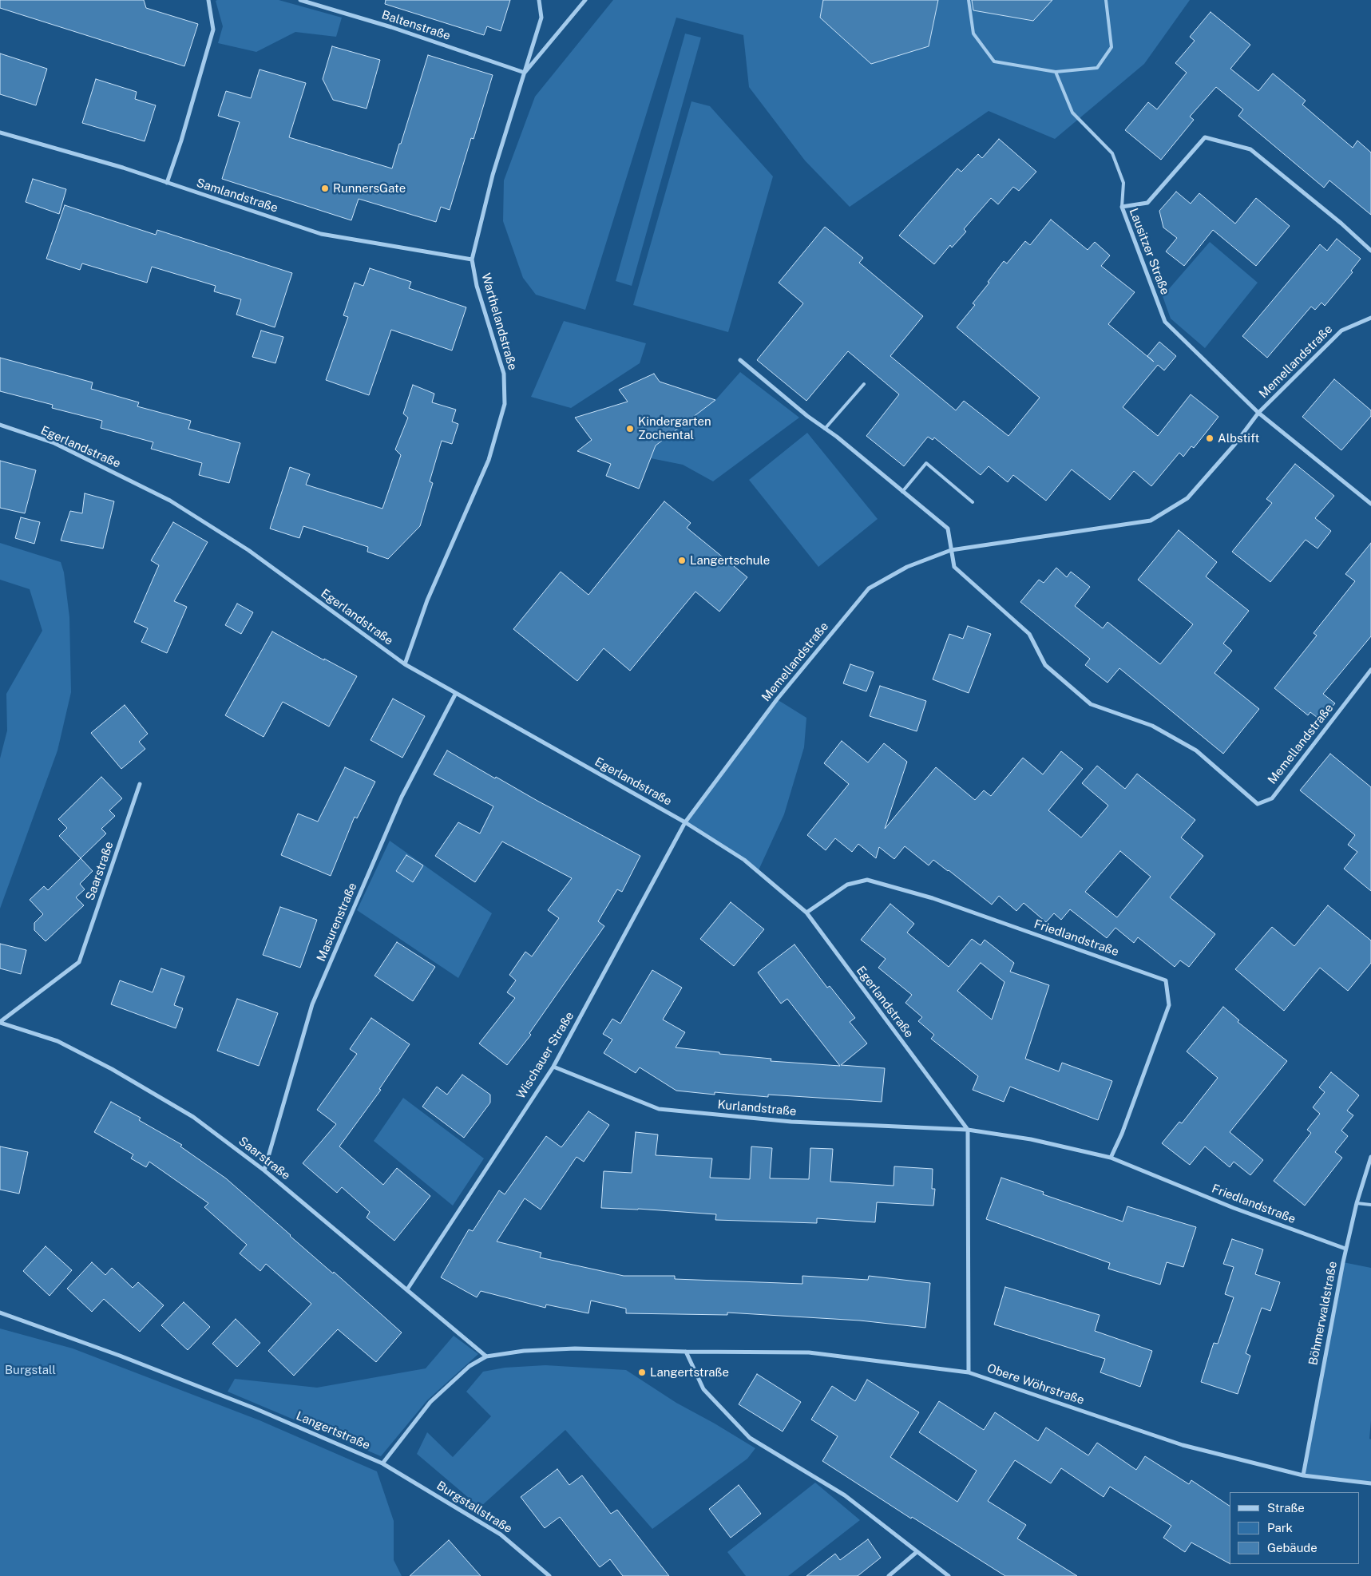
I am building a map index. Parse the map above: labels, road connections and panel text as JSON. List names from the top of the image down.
{
  "streets": {
    "street": [
      "Baltenstraße",
      "Samlandstraße",
      "Lausitzer Straße",
      "Warthelandstraße",
      "Memellandstraße",
      "Egerlandstraße",
      "Saarstraße",
      "Masurenstraße",
      "Friedlandstraße",
      "Wischauer Straße",
      "Kurlandstraße",
      "Böhmerwaldstraße",
      "Obere Wöhrstraße",
      "Langertstraße",
      "Burgstallstraße"
    ]
  },
  "crossings": [
    ["Baltenstraße", "Warthelandstraße"],
    ["Samlandstraße", "Warthelandstraße"],
    ["Lausitzer Straße", "Memellandstraße"],
    ["Warthelandstraße", "Egerlandstraße"],
    ["Memellandstraße", "Egerlandstraße"],
    ["Memellandstraße", "Wischauer Straße"],
    ["Egerlandstraße", "Masurenstraße"],
    ["Egerlandstraße", "Friedlandstraße"],
    ["Egerlandstraße", "Wischauer Straße"],
    ["Egerlandstraße", "Kurlandstraße"],
    ["Saarstraße", "Masurenstraße"],
    ["Saarstraße", "Wischauer Straße"],
    ["Friedlandstraße", "Kurlandstraße"],
    ["Friedlandstraße", "Böhmerwaldstraße"],
    ["Wischauer Straße", "Kurlandstraße"],
    ["Böhmerwaldstraße", "Obere Wöhrstraße"],
    ["Langertstraße", "Burgstallstraße"]
  ],
  "parks": ["Burgstall"],
  "places": [
    "RunnersGate",
    "Kindergarten Zochental",
    "Albstift",
    "Langertschule",
    "Langertstraße"
  ],
  "legend": ["Straße", "Park", "Gebäude"]
}
